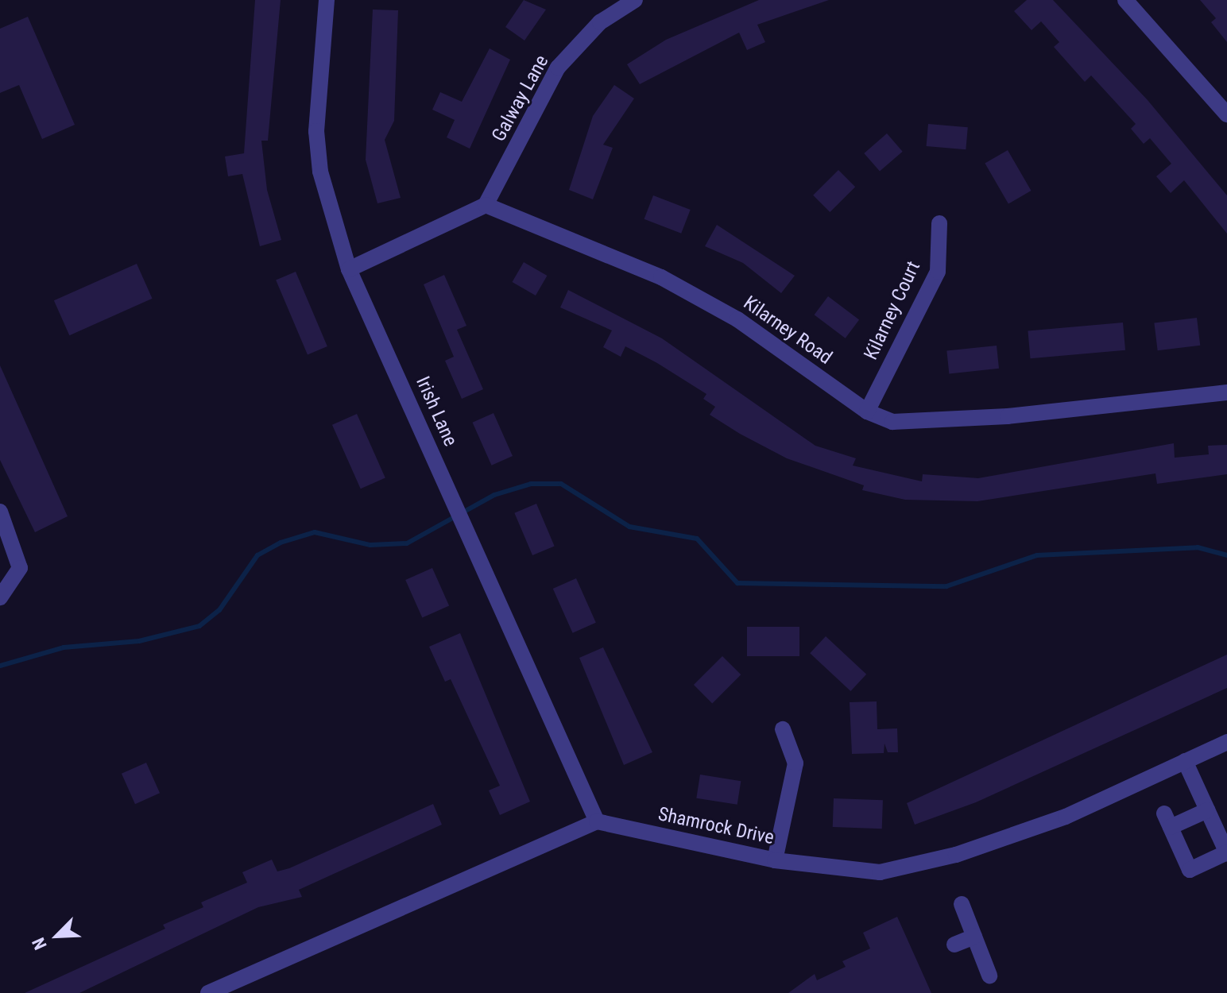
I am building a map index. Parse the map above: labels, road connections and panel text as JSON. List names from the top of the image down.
{
  "streets": {
    "street": [
      "Galway Lane",
      "Kilarney Court",
      "Kilarney Road",
      "Irish Lane",
      "Shamrock Drive"
    ]
  },
  "crossings": [
    ["Galway Lane", "Kilarney Road"],
    ["Kilarney Court", "Kilarney Road"],
    ["Irish Lane", "Shamrock Drive"]
  ],
  "north": "bottom left"
}
